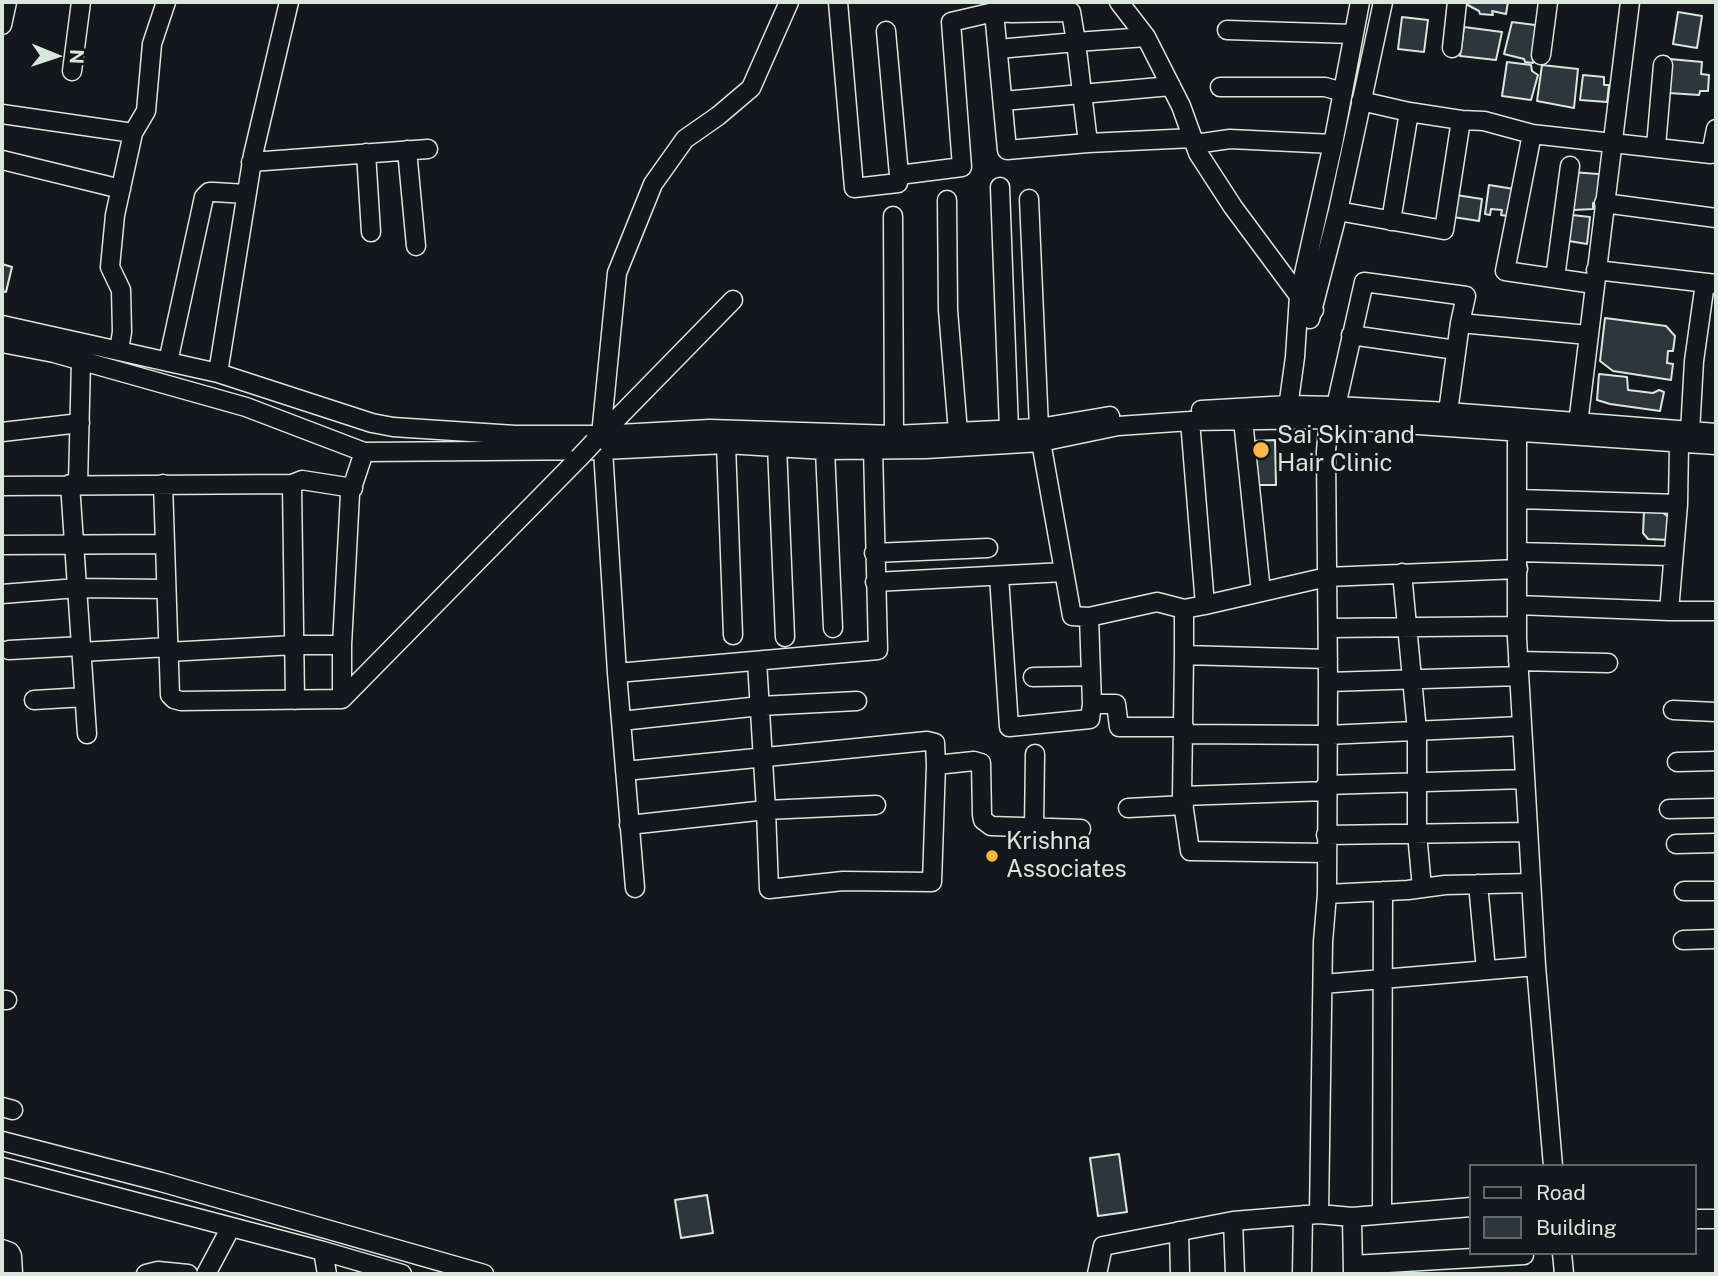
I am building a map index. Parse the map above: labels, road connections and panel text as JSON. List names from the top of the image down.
{
  "places": ["Sai Skin and Hair Clinic", "Krishna Associates"],
  "legend": ["Road", "Building"],
  "north": "right"
}
